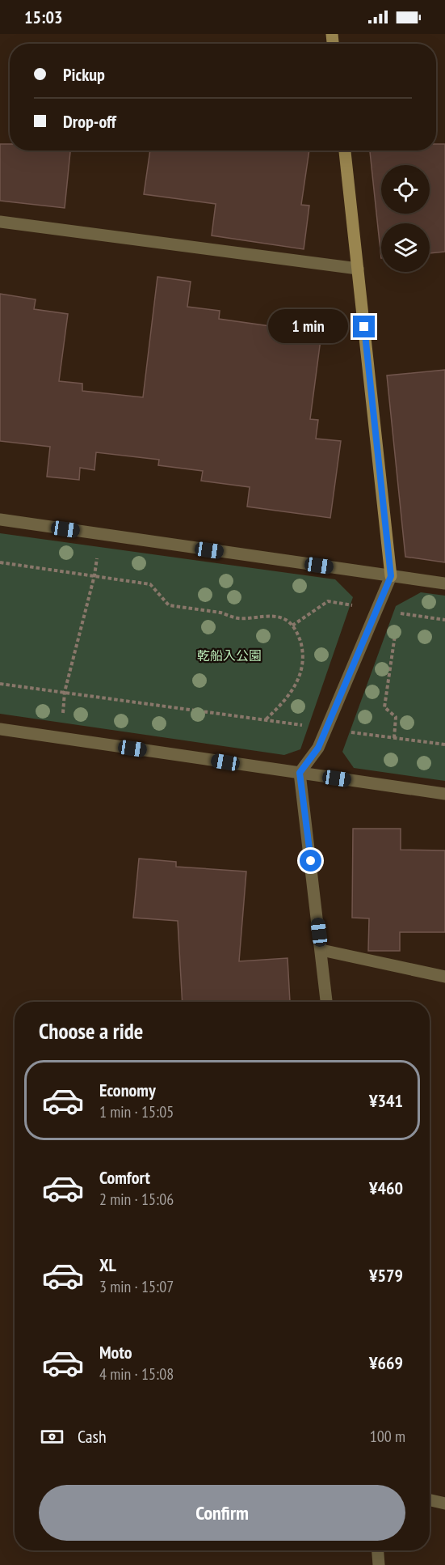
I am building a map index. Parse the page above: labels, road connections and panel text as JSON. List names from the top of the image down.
{
  "parks": ["乾船入公園"],
  "page": {
    "status": "15:03",
    "banner": ["Pickup", "Drop-off"],
    "bubble": "1 min",
    "heading": "Choose a ride",
    "list": [
      {
        "name": "Economy",
        "note": "1 min · 15:05",
        "value": "¥341"
      },
      {
        "name": "Comfort",
        "note": "2 min · 15:06",
        "value": "¥460"
      },
      {
        "name": "XL",
        "note": "3 min · 15:07",
        "value": "¥579"
      },
      {
        "name": "Moto",
        "note": "4 min · 15:08",
        "value": "¥669"
      }
    ],
    "pay": ["Cash", "100 m"],
    "buttons": "Confirm"
  }
}
